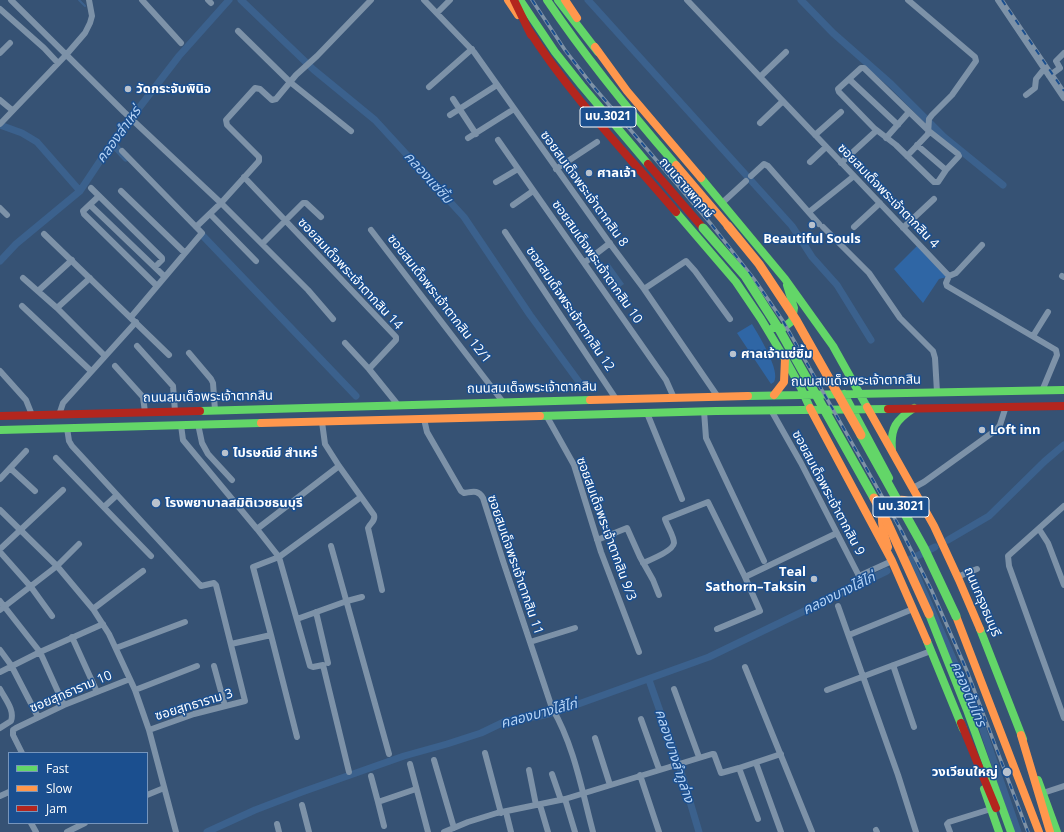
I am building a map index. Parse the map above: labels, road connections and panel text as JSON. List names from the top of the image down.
{
  "streets": {
    "main road": [
      "นบ.3021",
      "ถนนราชพฤกษ์",
      "ถนนสมเด็จพระเจ้าตากสิน",
      "ถนนกรุงธนบุรี"
    ],
    "street": [
      "ซอยสมเด็จพระเจ้าตากสิน 8",
      "ซอยสมเด็จพระเจ้าตากสิน 4",
      "ซอยสมเด็จพระเจ้าตากสิน 10",
      "ซอยสมเด็จพระเจ้าตากสิน 14",
      "ซอยสมเด็จพระเจ้าตากสิน 12/1",
      "ซอยสมเด็จพระเจ้าตากสิน 12",
      "ซอยสมเด็จพระเจ้าตากสิน 9",
      "ซอยสมเด็จพระเจ้าตากสิน 9/3",
      "ซอยสมเด็จพระเจ้าตากสิน 11",
      "ซอยสุทธาราม 10",
      "ซอยสุทธาราม 3"
    ]
  },
  "crossings": [
    ["นบ.3021", "ถนนราชพฤกษ์"],
    ["นบ.3021", "ถนนสมเด็จพระเจ้าตากสิน"],
    ["ถนนราชพฤกษ์", "ถนนสมเด็จพระเจ้าตากสิน"],
    ["ถนนราชพฤกษ์", "ถนนกรุงธนบุรี"],
    ["ซอยสมเด็จพระเจ้าตากสิน 8", "ถนนสมเด็จพระเจ้าตากสิน"],
    ["ซอยสมเด็จพระเจ้าตากสิน 10", "ถนนสมเด็จพระเจ้าตากสิน"],
    ["ซอยสมเด็จพระเจ้าตากสิน 12/1", "ถนนสมเด็จพระเจ้าตากสิน"],
    ["ซอยสมเด็จพระเจ้าตากสิน 12", "ถนนสมเด็จพระเจ้าตากสิน"],
    ["ถนนสมเด็จพระเจ้าตากสิน", "ซอยสมเด็จพระเจ้าตากสิน 9"],
    ["ถนนสมเด็จพระเจ้าตากสิน", "ซอยสมเด็จพระเจ้าตากสิน 9/3"],
    ["ถนนสมเด็จพระเจ้าตากสิน", "ซอยสมเด็จพระเจ้าตากสิน 11"],
    ["ถนนสมเด็จพระเจ้าตากสิน", "ถนนกรุงธนบุรี"]
  ],
  "water": [
    "คลองสำเหร่",
    "คลองแซ่ซิ้ม",
    "คลองบางไส้ไก่",
    "คลองต้นไทร",
    "คลองบางลำภูล่าง"
  ],
  "places": [
    "วัดกระจับพินิจ",
    "ศาลเจ้า",
    "Beautiful Souls",
    "ศาลเจ้าแซ่ซิ้ม",
    "Loft inn",
    "ไปรษณีย์ สำเหร่",
    "โรงพยาบาลสมิติเวชธนบุรี",
    "Teal Sathorn–Taksin",
    "วงเวียนใหญ่"
  ],
  "legend": ["Fast", "Slow", "Jam"]
}
